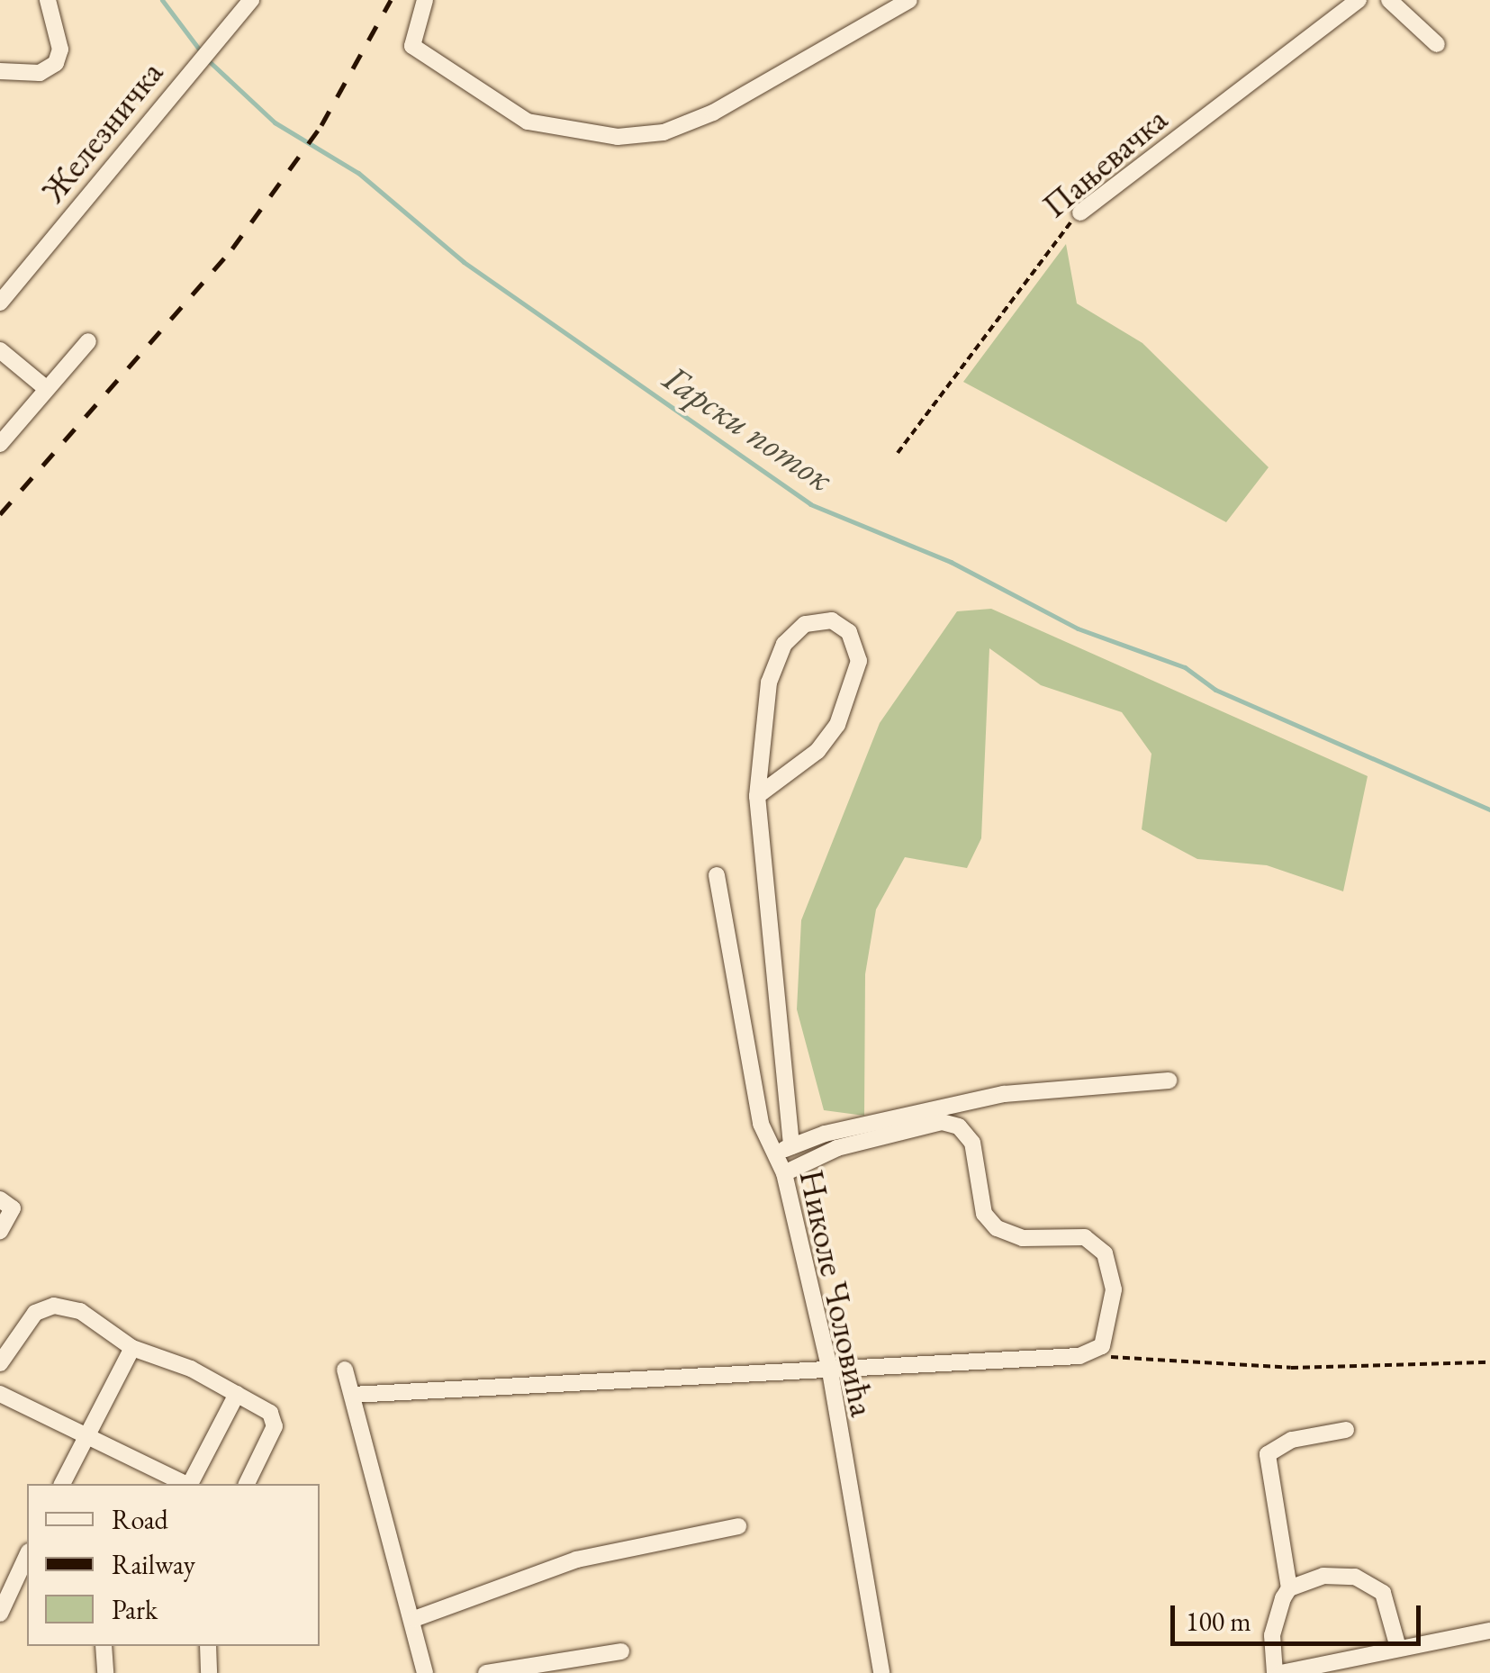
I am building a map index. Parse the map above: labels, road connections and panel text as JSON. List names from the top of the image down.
{
  "streets": {
    "street": ["Железничка", "Пањевачка", "Николе Чоловића"]
  },
  "water": ["Гарски поток"],
  "legend": ["Road", "Railway", "Park"],
  "scale_bar": "100 m"
}
